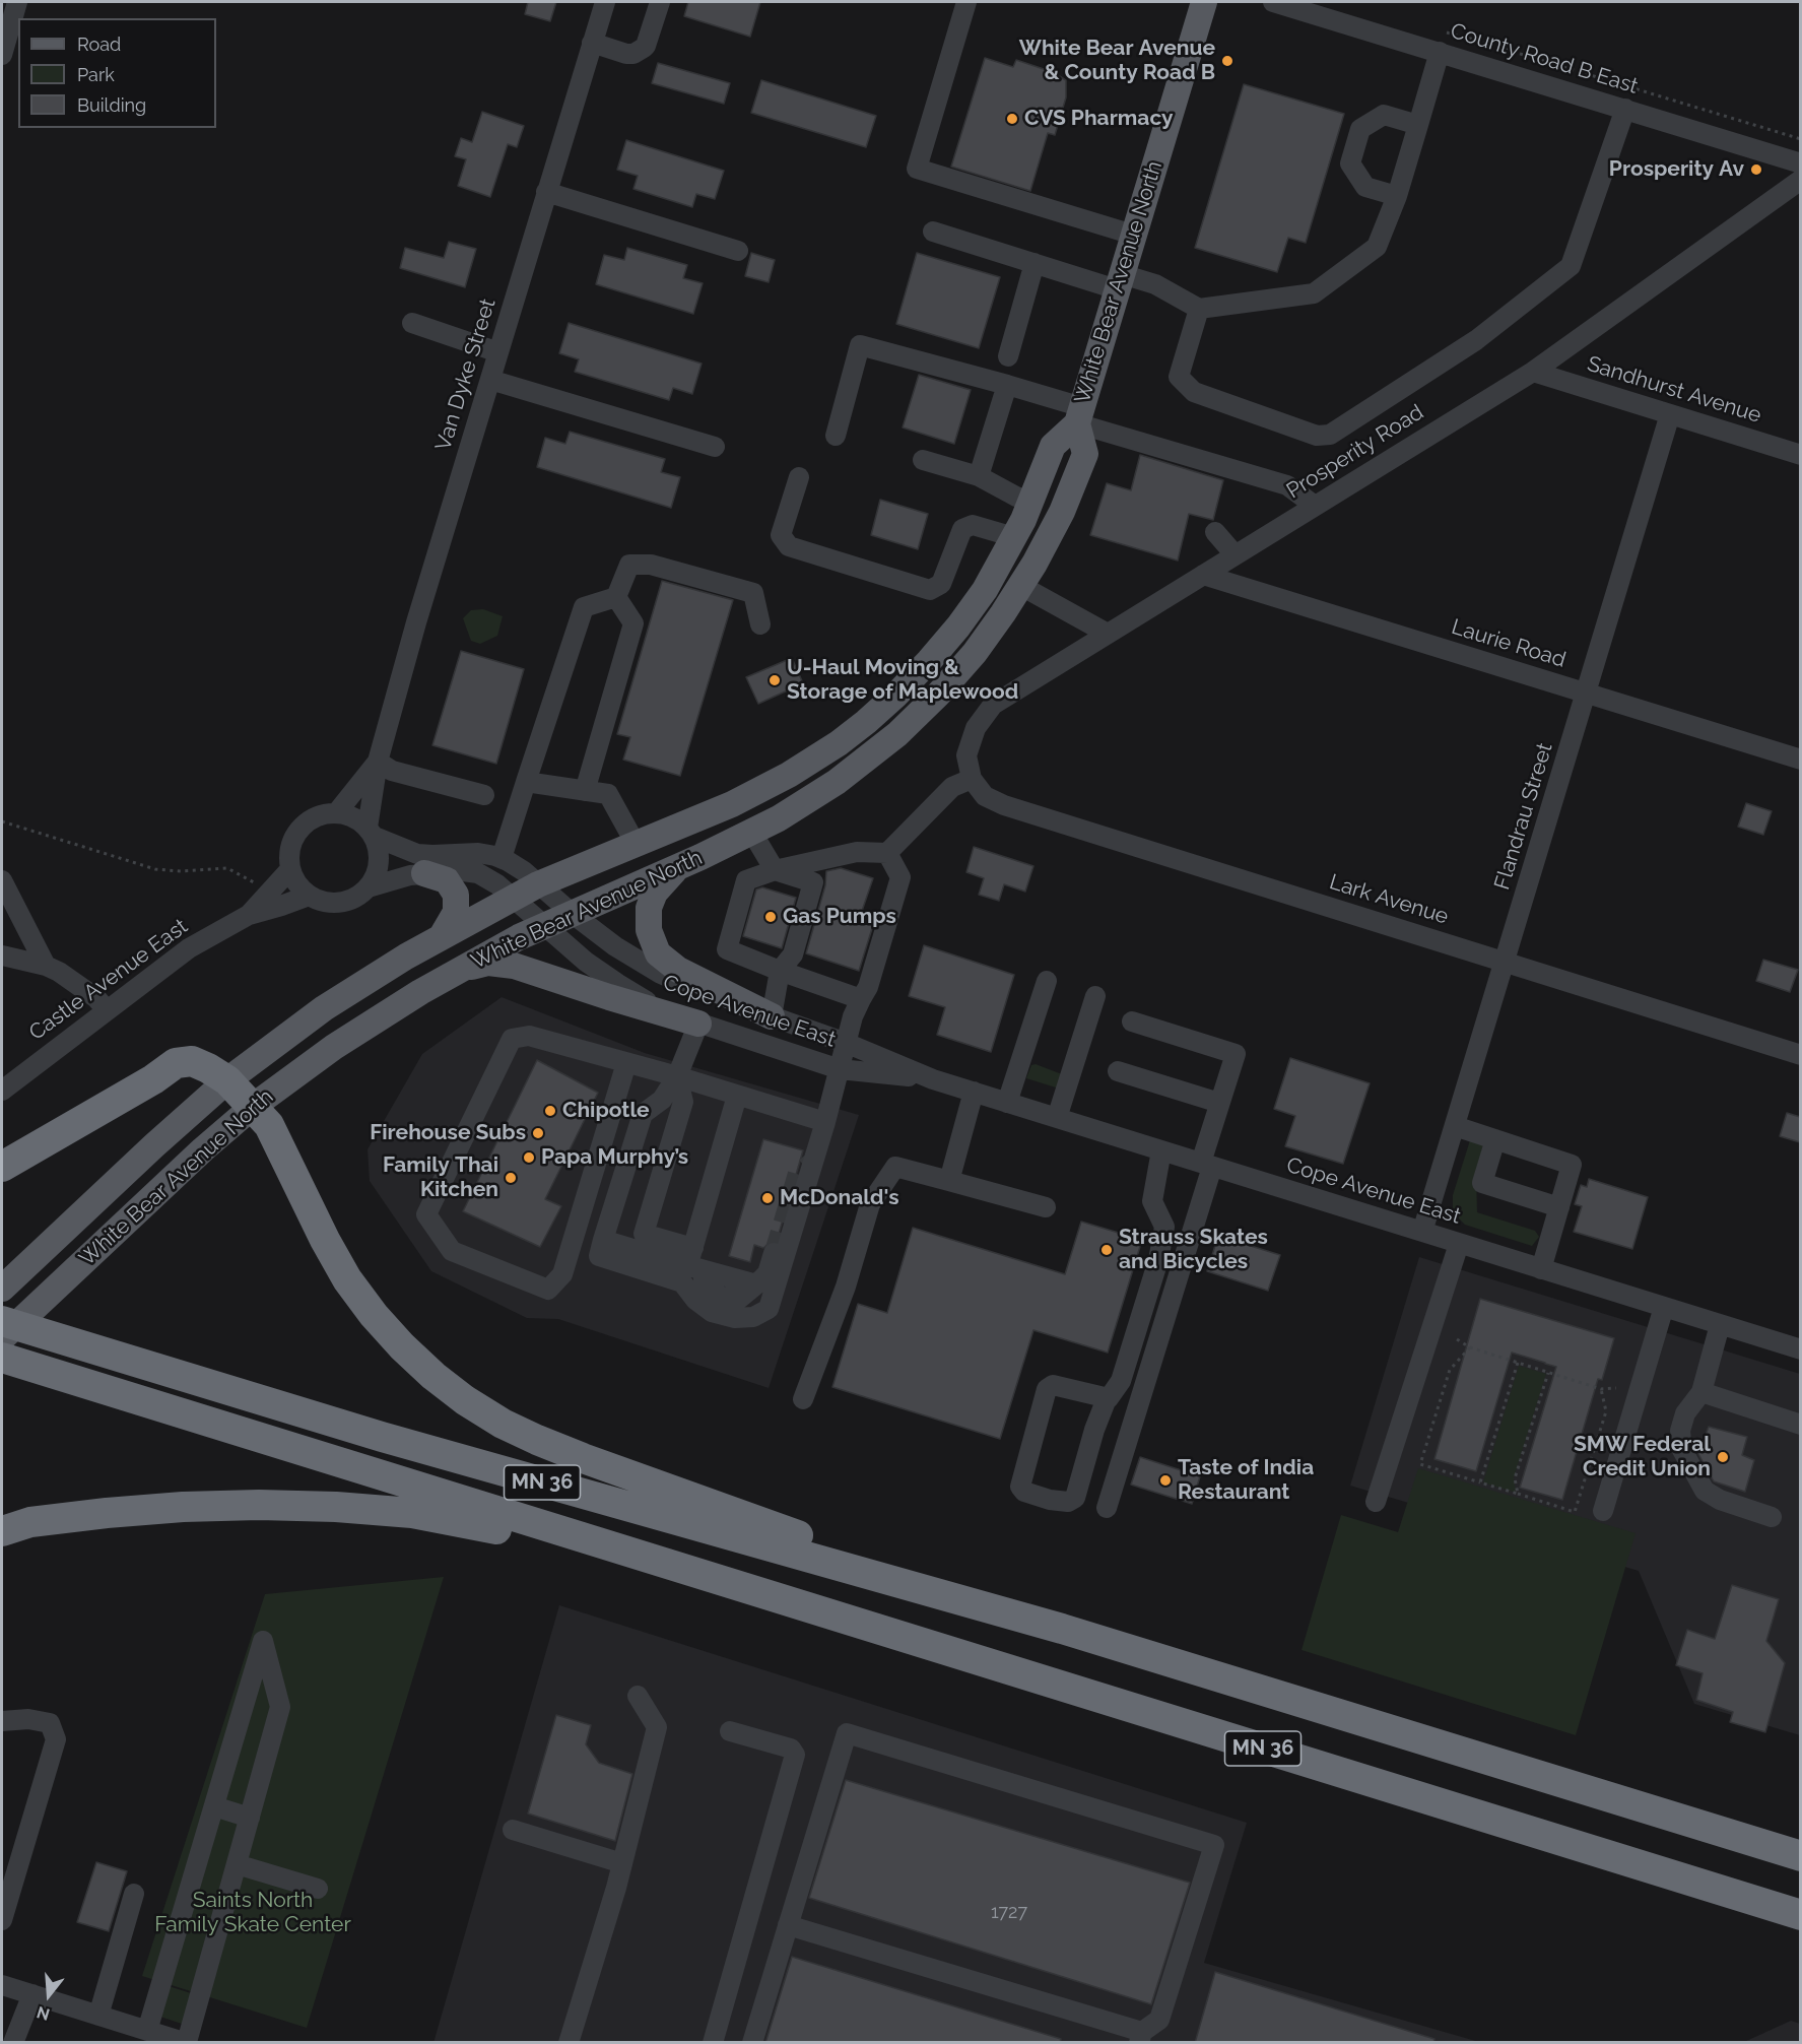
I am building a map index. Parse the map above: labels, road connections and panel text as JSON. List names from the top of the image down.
{
  "streets": {
    "highway": ["MN 36"],
    "main road": ["White Bear Avenue North"],
    "street": [
      "County Road B East",
      "Van Dyke Street",
      "Sandhurst Avenue",
      "Prosperity Road",
      "Laurie Road",
      "Flandrau Street",
      "Lark Avenue",
      "Castle Avenue East",
      "Cope Avenue East"
    ]
  },
  "crossings": [
    ["White Bear Avenue North", "Cope Avenue East"],
    ["Sandhurst Avenue", "Prosperity Road"],
    ["Sandhurst Avenue", "Flandrau Street"],
    ["Prosperity Road", "Laurie Road"],
    ["Prosperity Road", "Lark Avenue"],
    ["Laurie Road", "Flandrau Street"],
    ["Flandrau Street", "Lark Avenue"],
    ["Flandrau Street", "Cope Avenue East"]
  ],
  "parks": ["Saints North Family Skate Center"],
  "places": [
    "White Bear Avenue & County Road B",
    "CVS Pharmacy",
    "Prosperity Av",
    "U-Haul Moving & Storage of Maplewood",
    "Gas Pumps",
    "Chipotle",
    "Firehouse Subs",
    "Papa Murphy’s",
    "Family Thai Kitchen",
    "McDonald's",
    "Strauss Skates and Bicycles",
    "SMW Federal Credit Union",
    "Taste of India Restaurant"
  ],
  "house_numbers": ["1727"],
  "legend": ["Road", "Park", "Building"],
  "north": "bottom"
}
